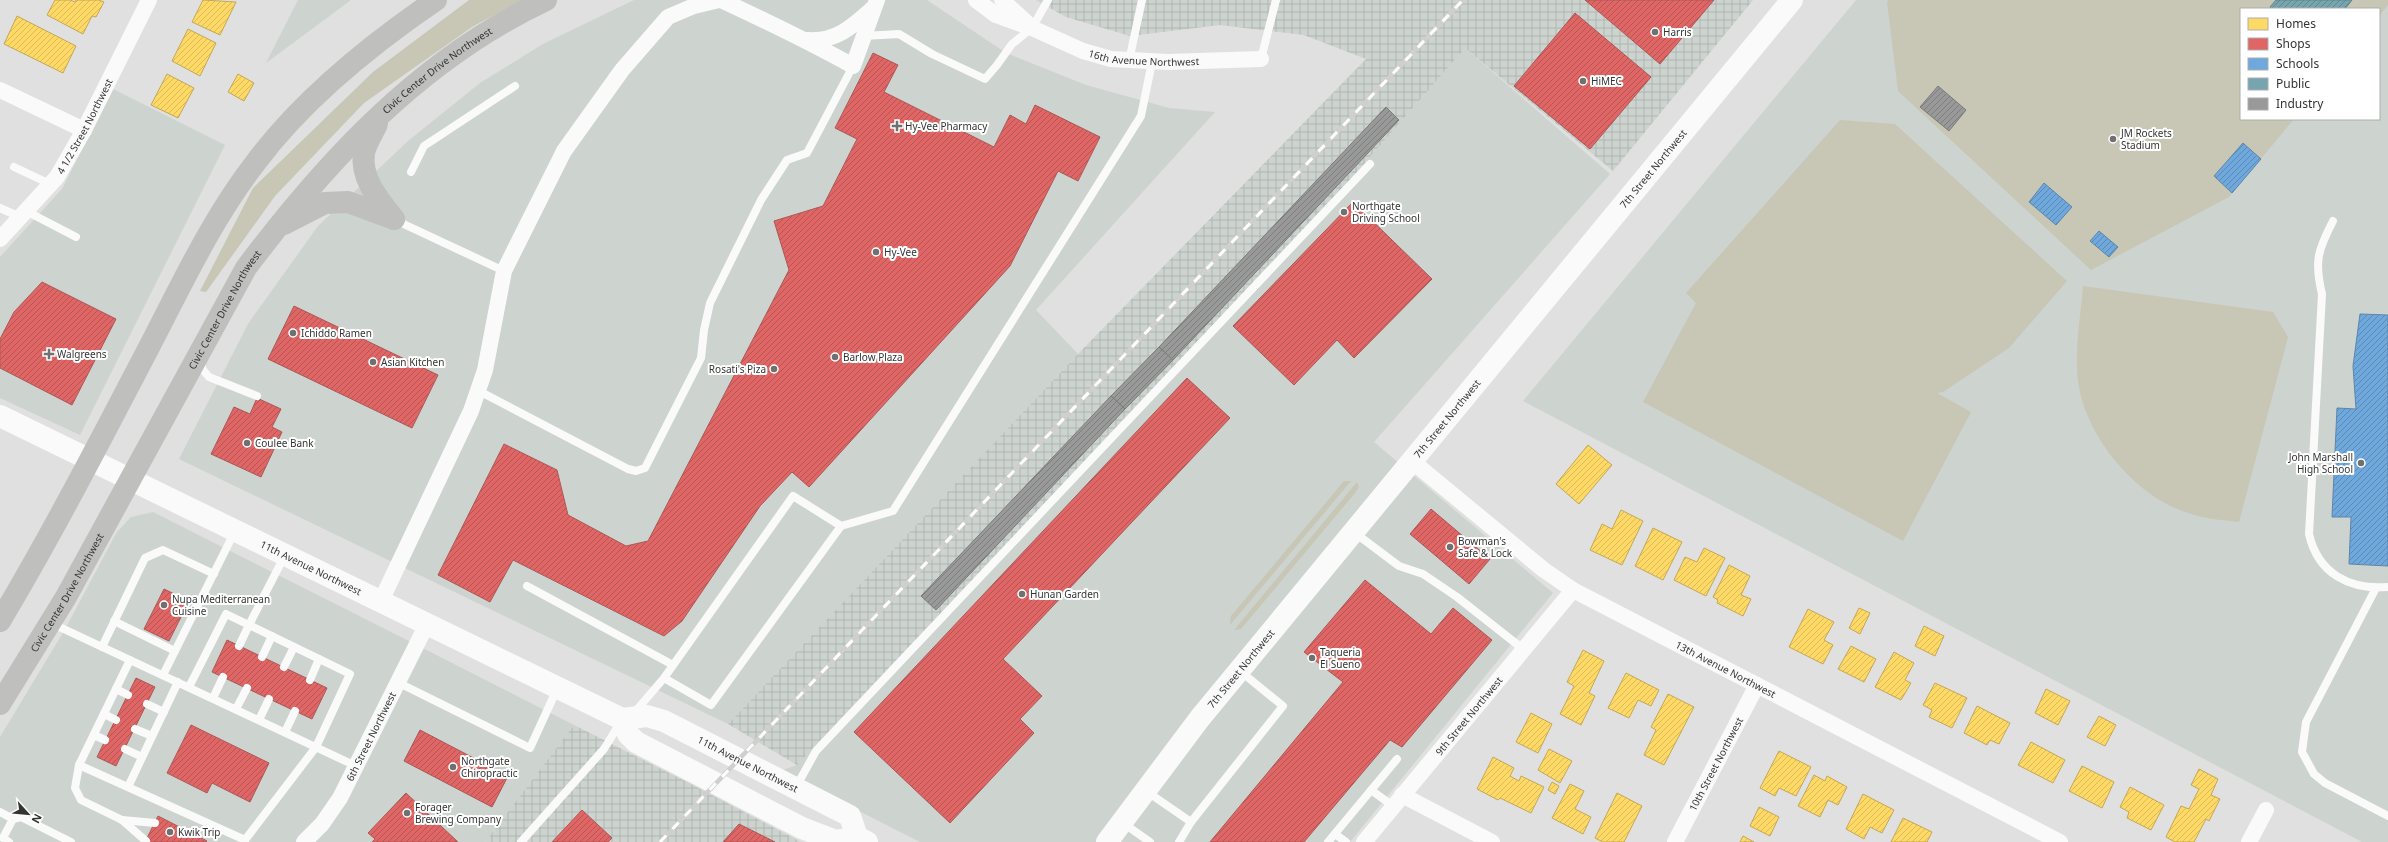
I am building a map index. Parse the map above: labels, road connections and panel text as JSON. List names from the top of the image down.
{
  "streets": {
    "main road": ["Civic Center Drive Northwest", "7th Street Northwest", "11th Avenue Northwest"],
    "street": [
      "16th Avenue Northwest",
      "4 1/2 Street Northwest",
      "13th Avenue Northwest",
      "9th Street Northwest",
      "6th Street Northwest",
      "10th Street Northwest"
    ]
  },
  "crossings": [
    ["Civic Center Drive Northwest", "11th Avenue Northwest"],
    ["7th Street Northwest", "13th Avenue Northwest"],
    ["11th Avenue Northwest", "6th Street Northwest"],
    ["13th Avenue Northwest", "9th Street Northwest"],
    ["13th Avenue Northwest", "10th Street Northwest"]
  ],
  "places": {
    "other": [
      "Harris",
      "HiMEC",
      "JM Rockets Stadium",
      "Northgate Driving School",
      "Hy-Vee",
      "Ichiddo Ramen",
      "Barlow Plaza",
      "Asian Kitchen",
      "Rosati's Piza",
      "Coulee Bank",
      "John Marshall High School",
      "Bowman's Safe & Lock",
      "Hunan Garden",
      "Nupa Mediterranean Cuisine",
      "Taqueria El Sueno",
      "Northgate Chiropractic",
      "Forager Brewing Company",
      "Kwik Trip"
    ],
    "health": ["Hy-Vee Pharmacy", "Walgreens"]
  },
  "legend": [
    "Homes",
    "Shops",
    "Schools",
    "Public",
    "Industry"
  ],
  "north": "bottom right"
}
